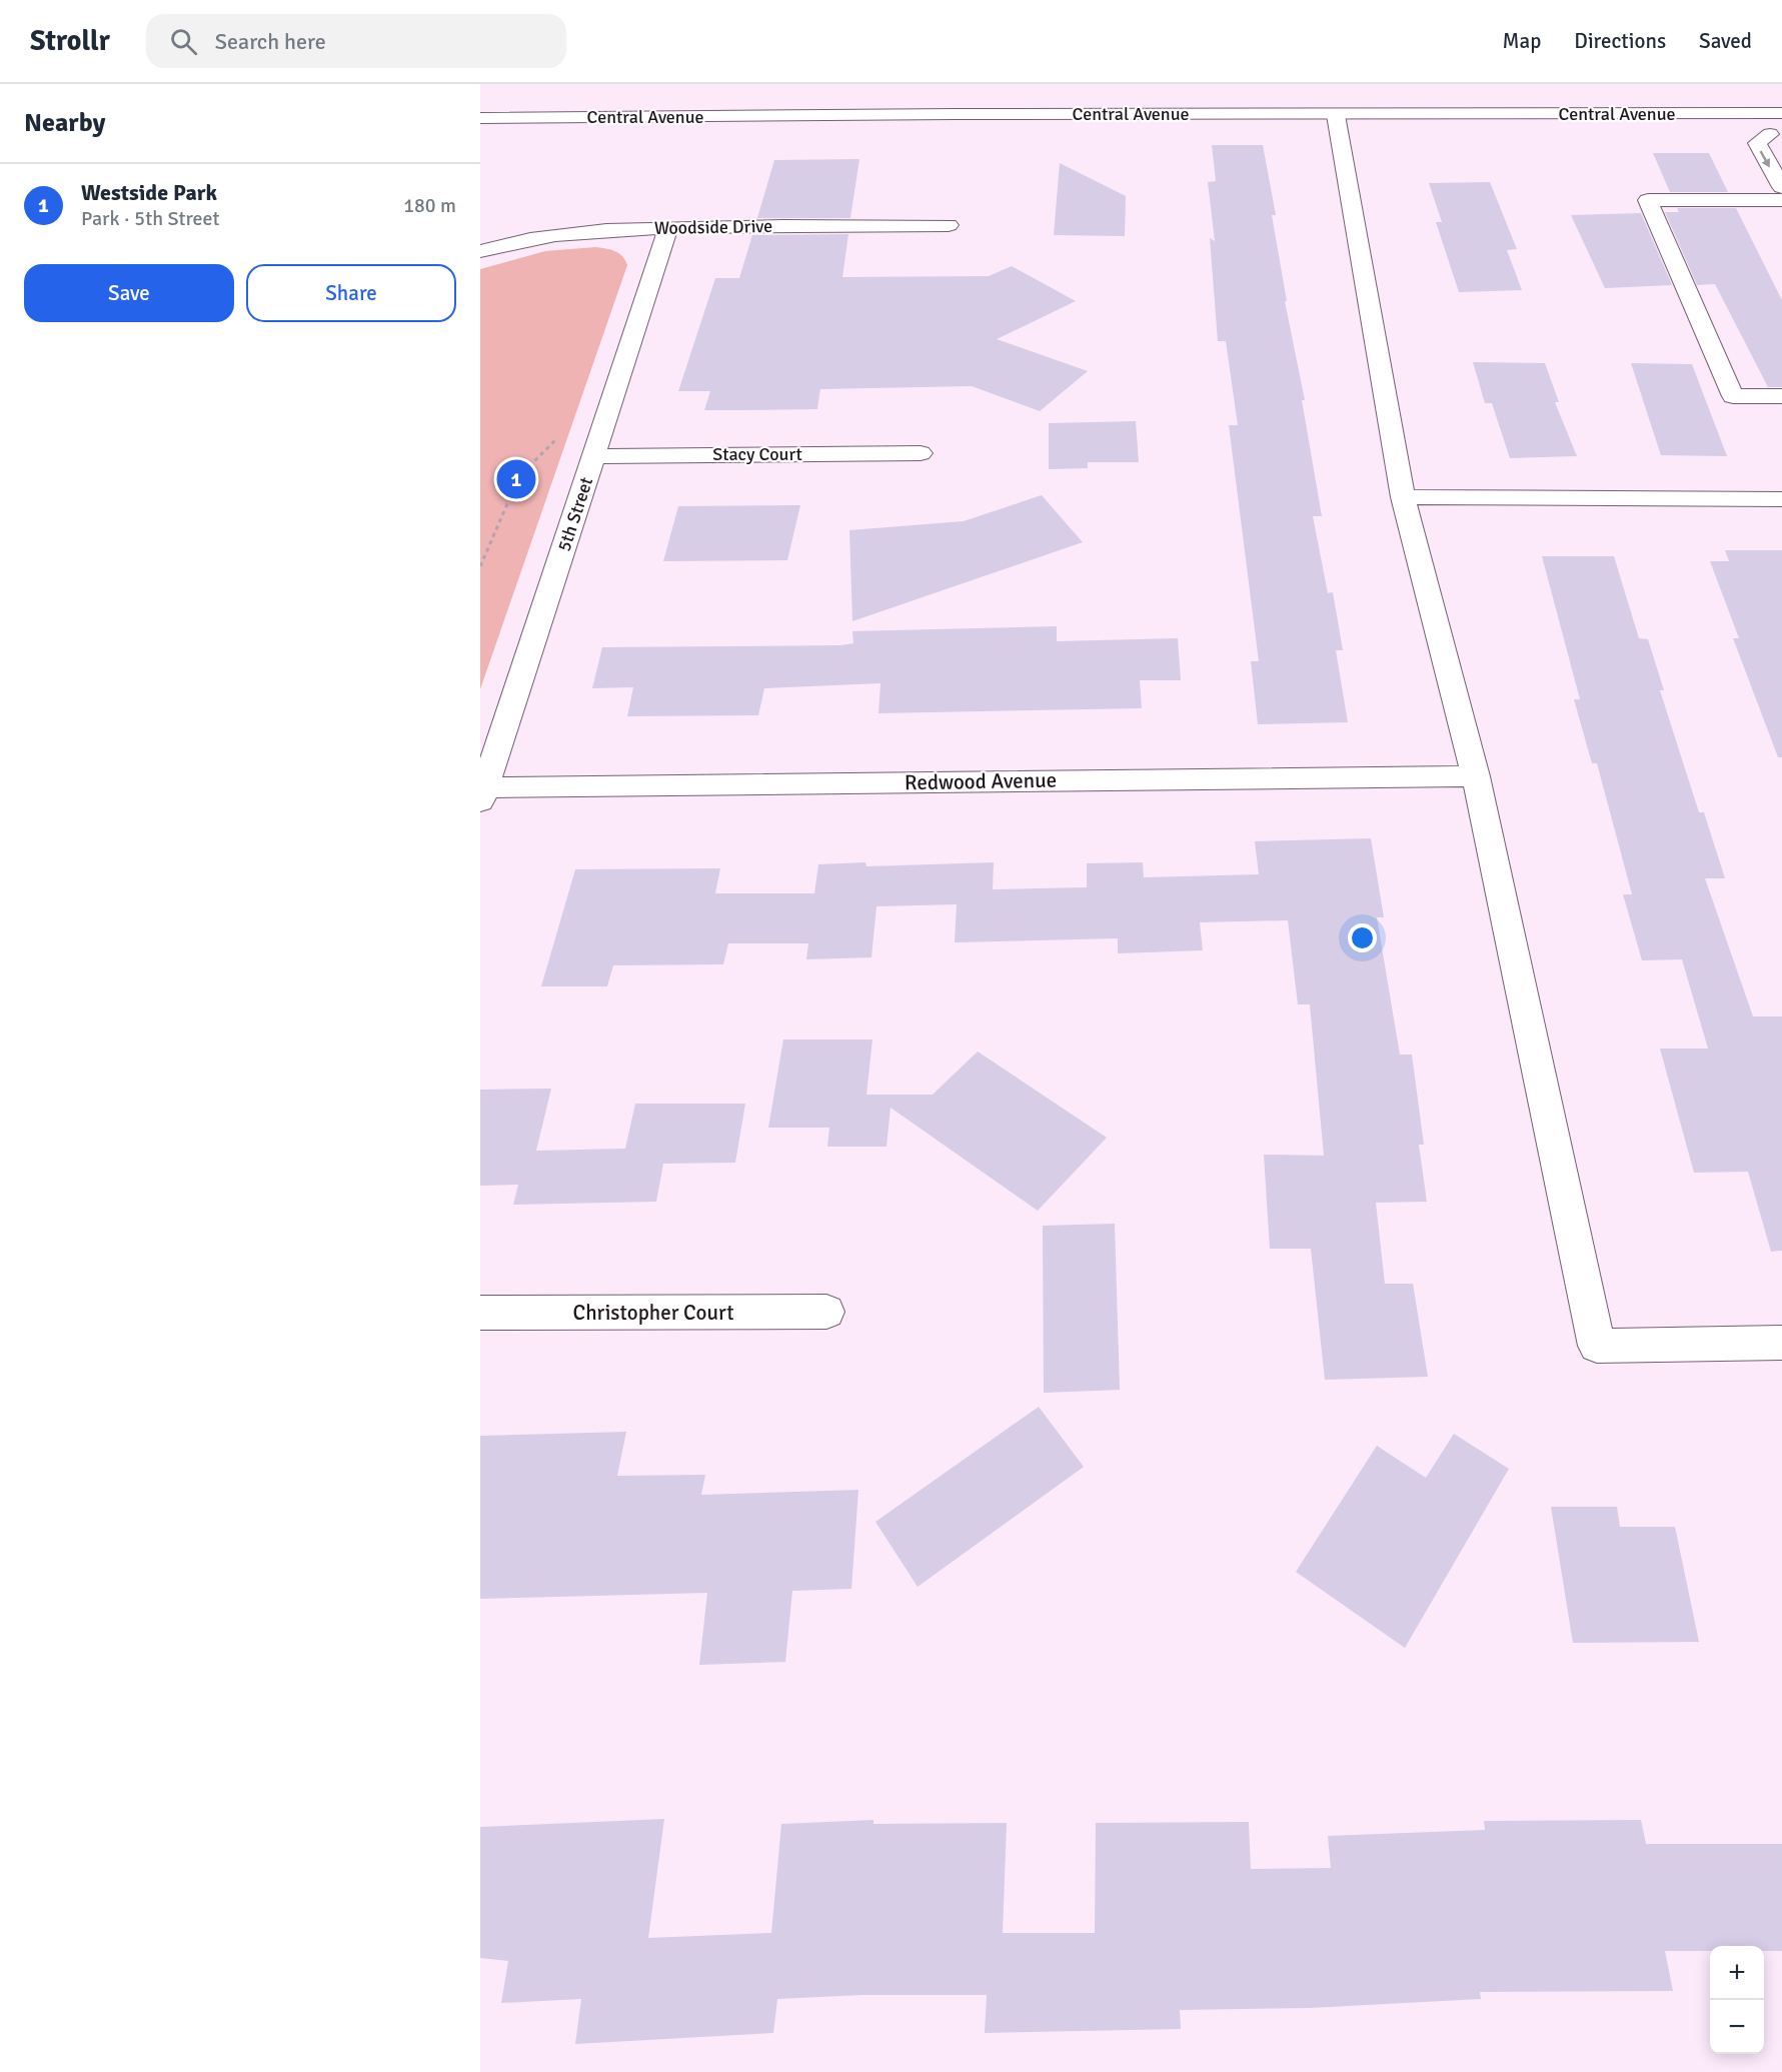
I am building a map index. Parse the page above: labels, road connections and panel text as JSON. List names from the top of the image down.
{
  "streets": {
    "street": [
      "Central Avenue",
      "Woodside Drive",
      "Stacy Court",
      "5th Street",
      "Redwood Avenue",
      "Christopher Court"
    ]
  },
  "crossings": [
    ["Woodside Drive", "5th Street"],
    ["Stacy Court", "5th Street"],
    ["5th Street", "Redwood Avenue"]
  ],
  "page": {
    "header": "Strollr",
    "search": "Search here",
    "nav": ["Map", "Directions", "Saved"],
    "heading": "Nearby",
    "list": [
      {
        "mark": "1",
        "name": "Westside Park",
        "note": "Park · 5th Street",
        "value": "180 m"
      }
    ],
    "buttons": ["Save", "Share"],
    "pins": "1",
    "map_buttons": ["+", "−"]
  }
}
